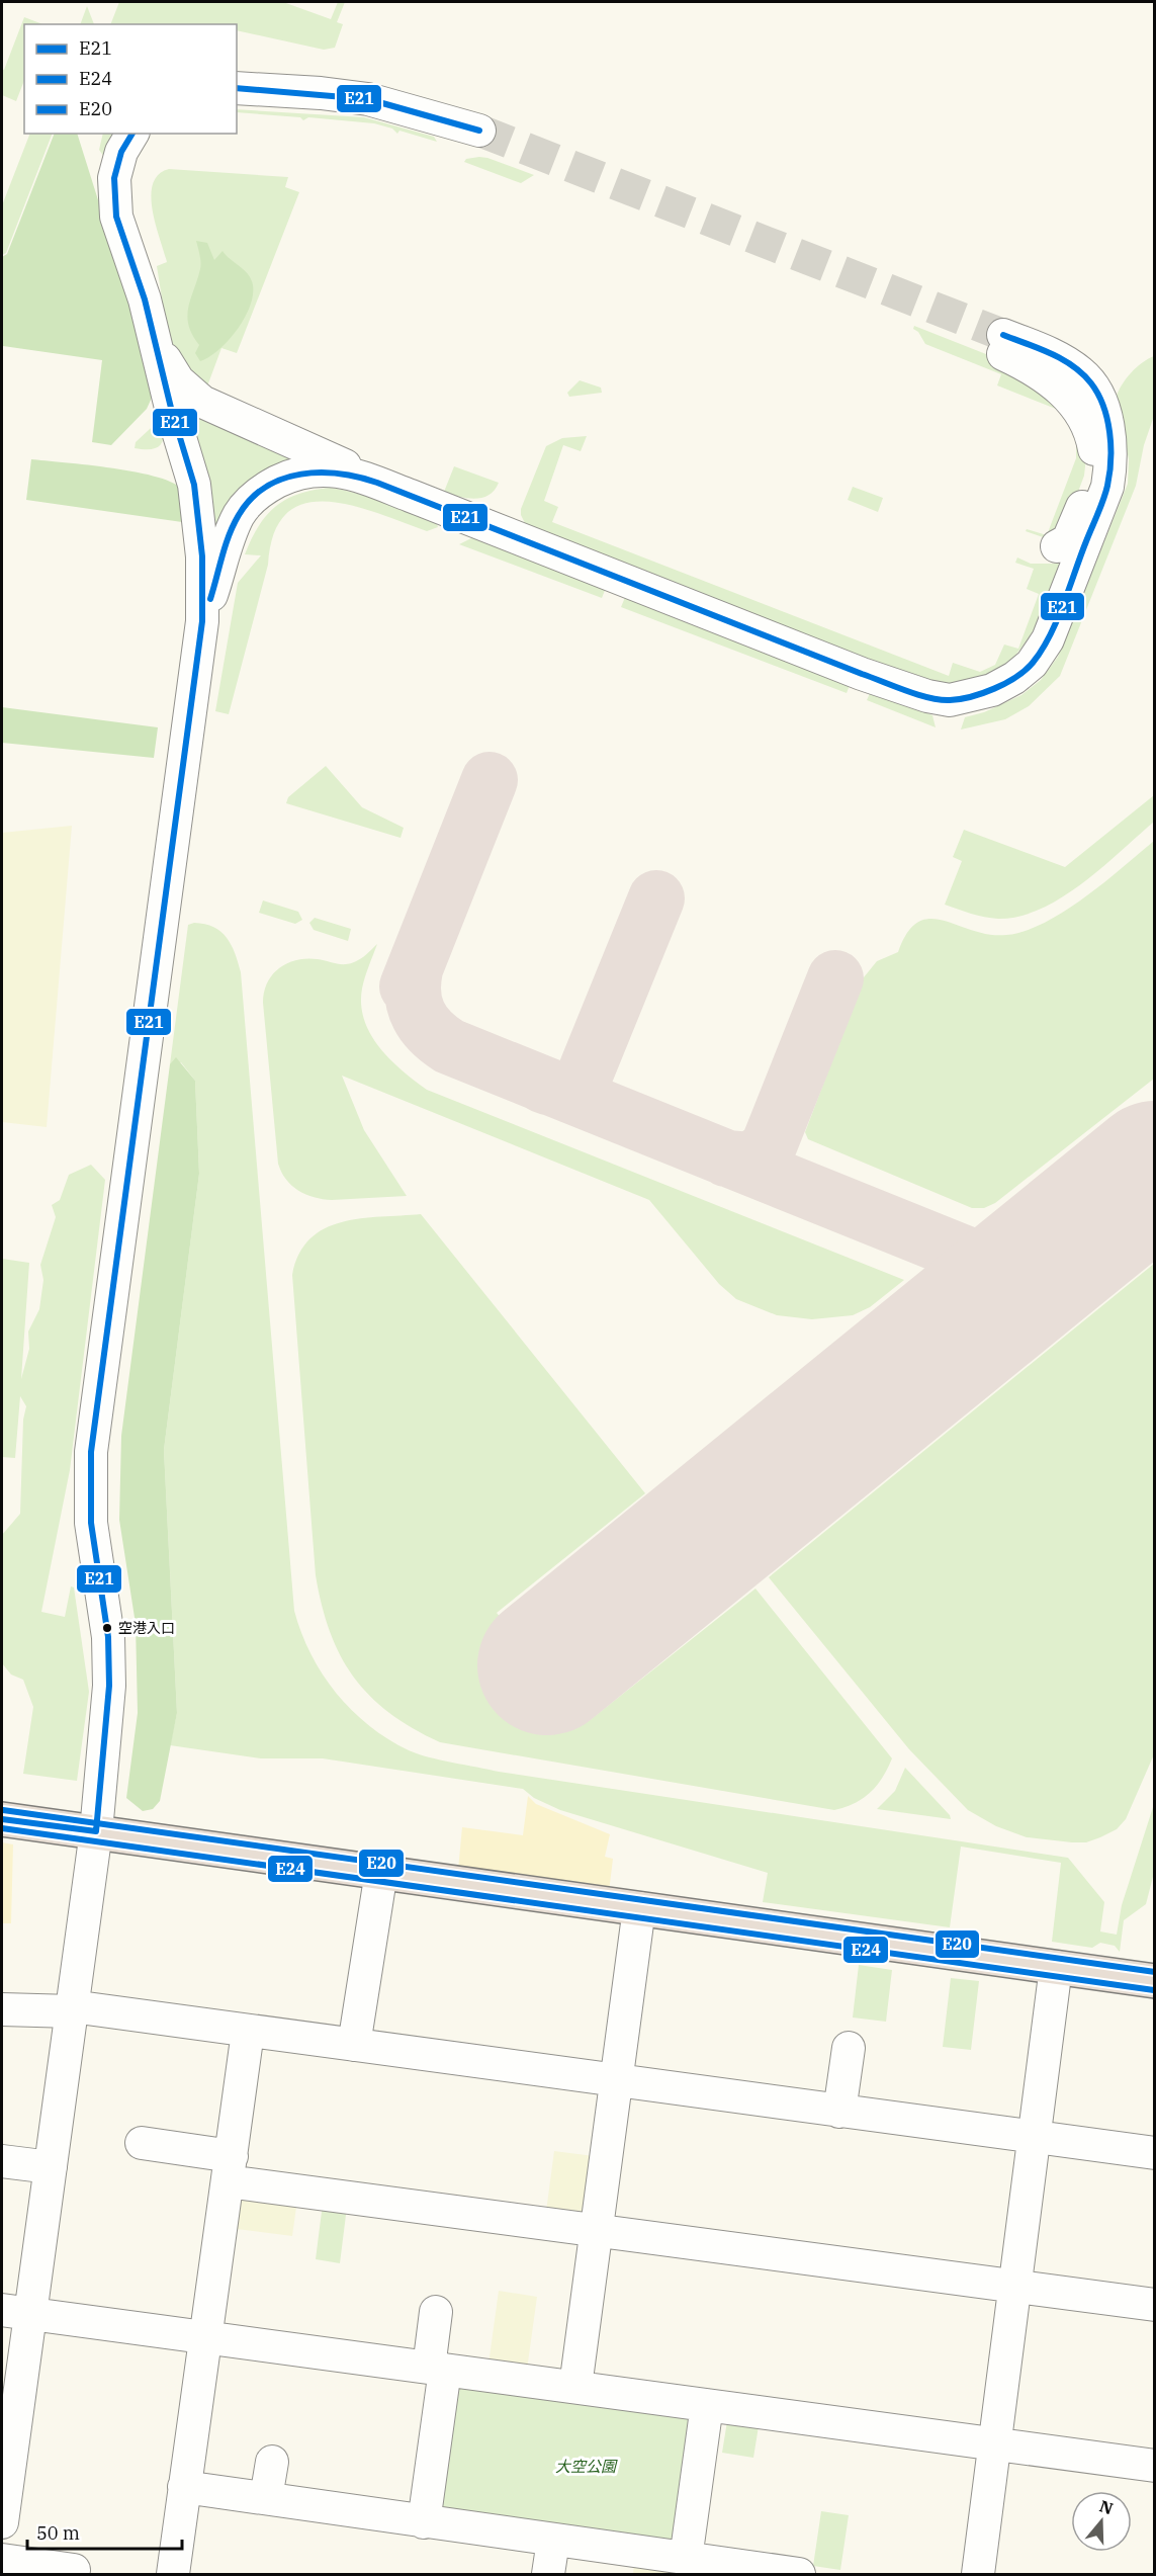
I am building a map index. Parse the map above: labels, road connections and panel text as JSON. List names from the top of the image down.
{
  "parks": ["大空公園"],
  "places": ["空港入口"],
  "lines": ["transit line E21", "transit line E20", "transit line E24"],
  "legend": ["E21", "E24", "E20"],
  "scale_bar": "50 m",
  "north": "top"
}
